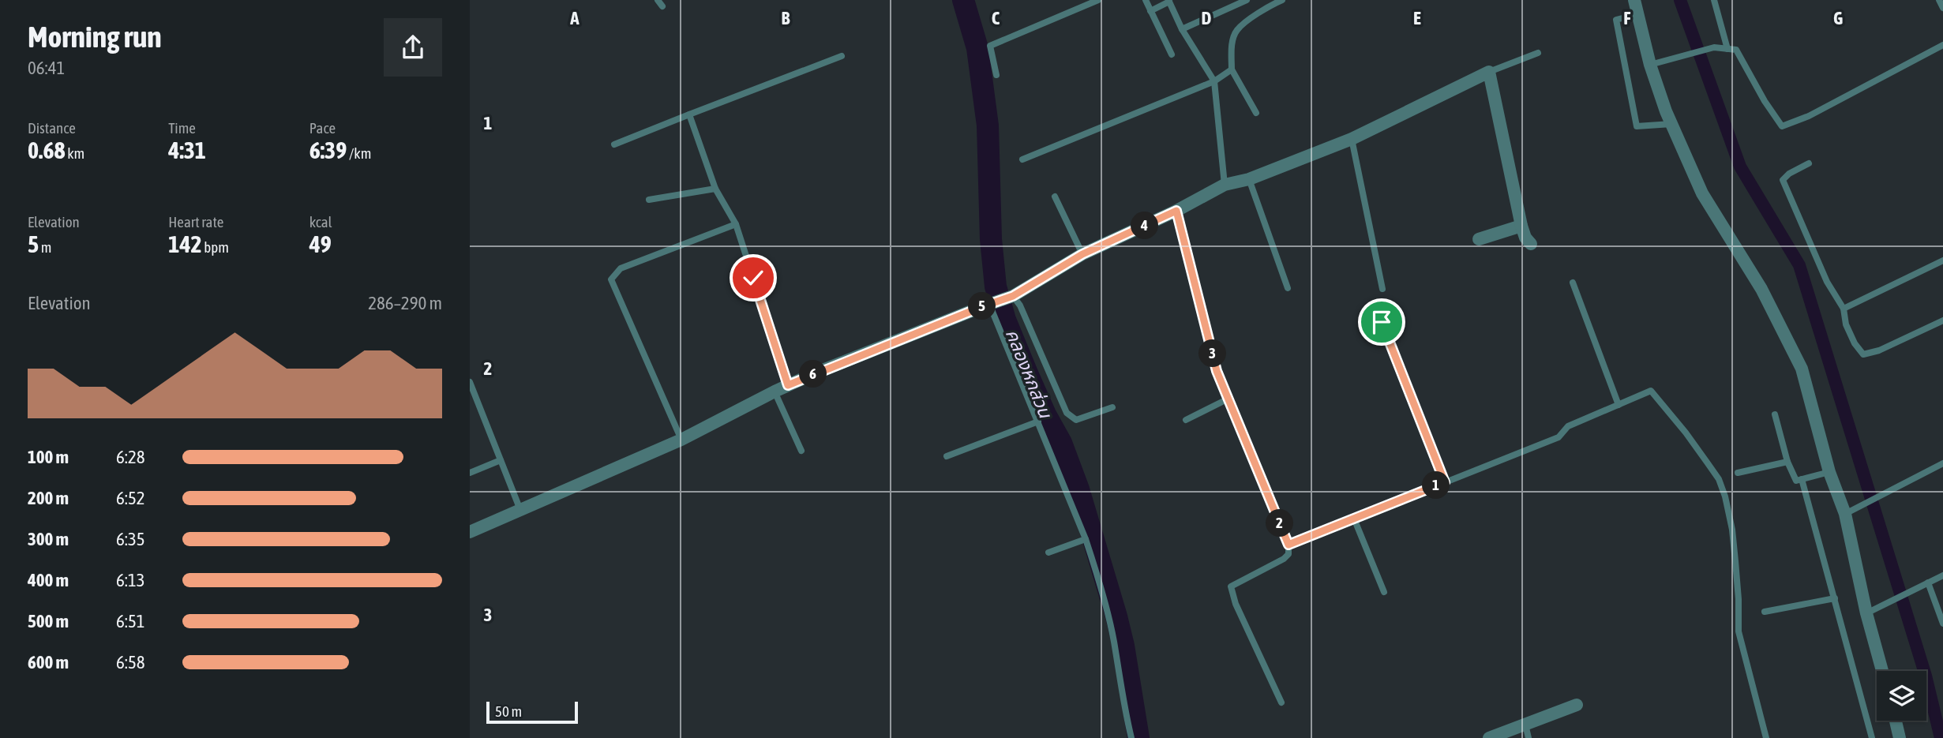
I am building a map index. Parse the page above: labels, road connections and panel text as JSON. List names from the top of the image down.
{
  "water": ["คลองหกส่วน"],
  "scale_bar": "50 m",
  "page": {
    "heading": ["Morning run", "06:41"],
    "stats": [
      ["Distance", "0.68 km"],
      ["Time", "4:31"],
      ["Pace", "6:39 /km"],
      ["Elevation", "5 m"],
      ["Heart rate", "142 bpm"],
      ["kcal", "49"]
    ],
    "pins": [
      "4",
      "5",
      "3",
      "6",
      "1",
      "2"
    ],
    "chart": ["Elevation", "286–290 m"],
    "list": [
      {
        "name": "100 m",
        "note": "6:28"
      },
      {
        "name": "200 m",
        "note": "6:52"
      },
      {
        "name": "300 m",
        "note": "6:35"
      },
      {
        "name": "400 m",
        "note": "6:13"
      },
      {
        "name": "500 m",
        "note": "6:51"
      },
      {
        "name": "600 m",
        "note": "6:58"
      }
    ],
    "scale": "50 m"
  },
  "grid": {
    "columns": [
      "A",
      "B",
      "C",
      "D",
      "E",
      "F",
      "G"
    ],
    "rows": ["1", "2", "3"]
  }
}
